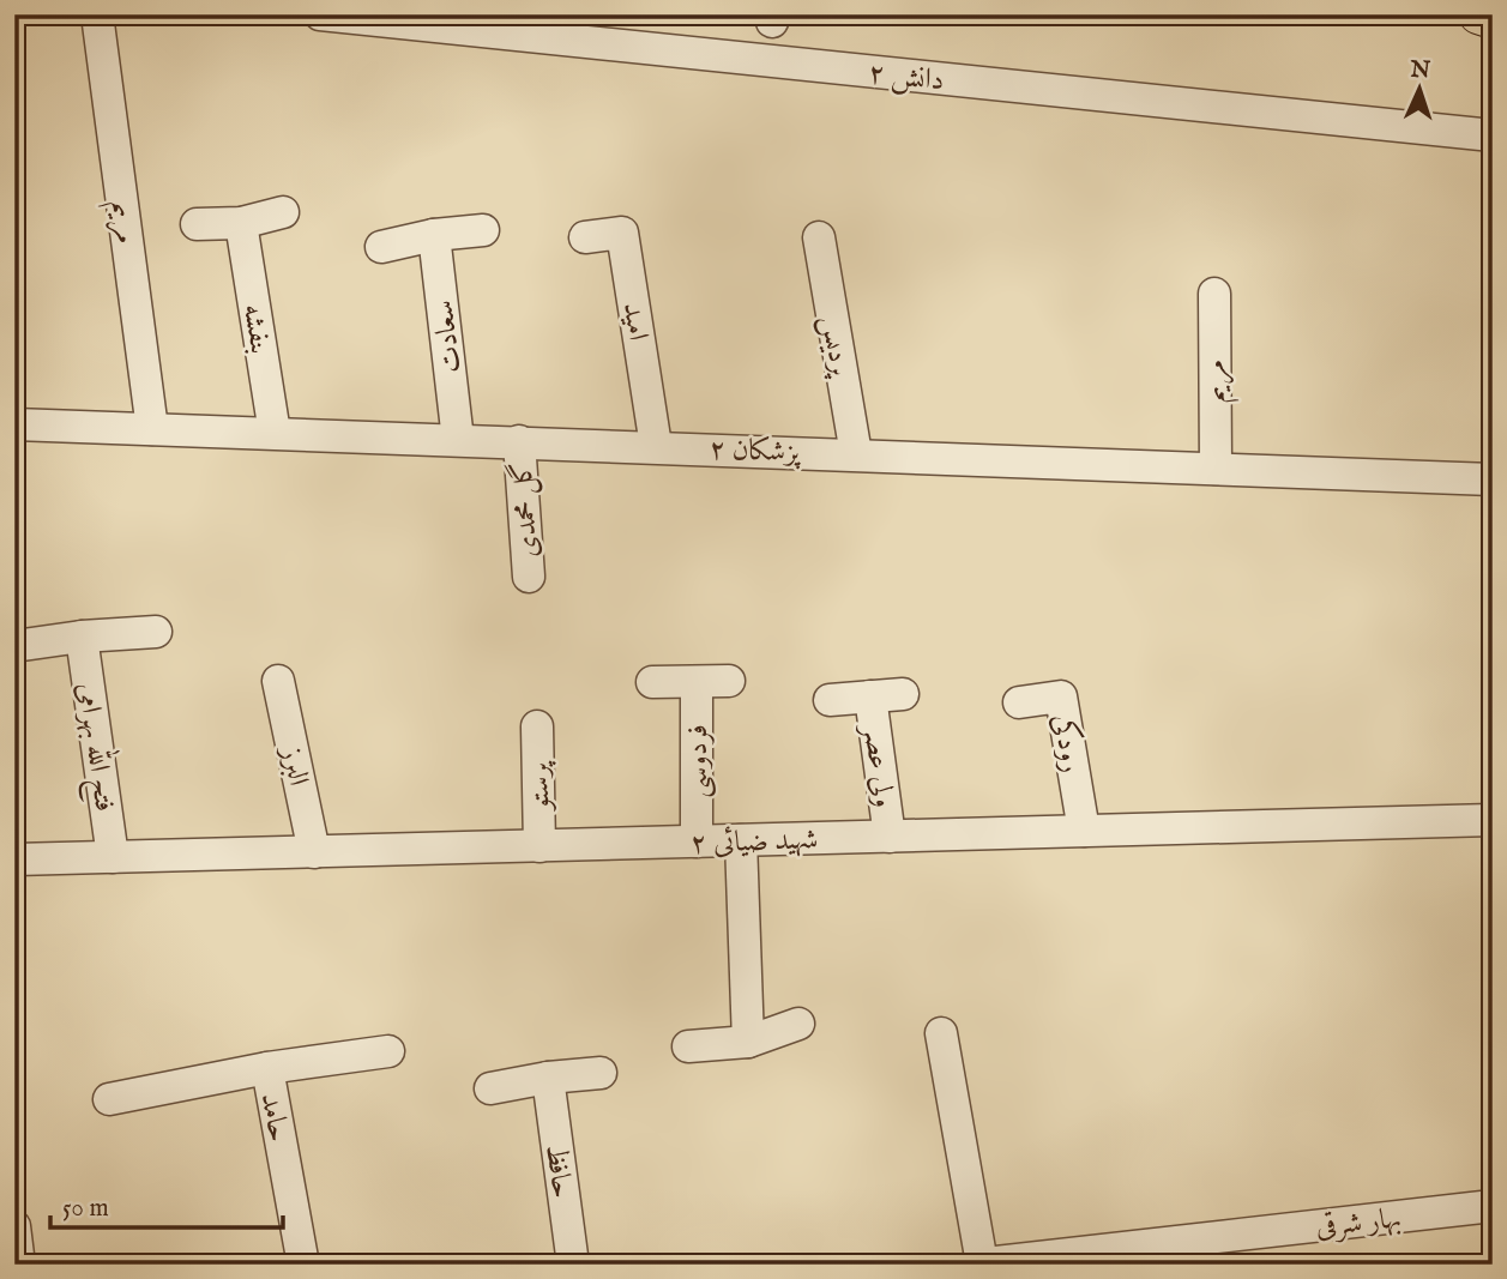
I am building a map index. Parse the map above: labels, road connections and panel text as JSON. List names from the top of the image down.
{
  "streets": {
    "street": [
      "دانش ۲",
      "مریم",
      "امید",
      "بنفشه",
      "سعادت",
      "پردیس",
      "پزشکان ۲",
      "گل محمدی",
      "رودکی",
      "فتح الله بهرامی",
      "فردوسی",
      "البرز",
      "ولی عصر",
      "پرستو",
      "شهید ضیائی ۲",
      "حامد",
      "حافظ",
      "بهار شرقی"
    ]
  },
  "crossings": [
    ["مریم", "پزشکان ۲"],
    ["امید", "پزشکان ۲"],
    ["بنفشه", "پزشکان ۲"],
    ["سعادت", "پزشکان ۲"],
    ["پردیس", "پزشکان ۲"],
    ["پزشکان ۲", "گل محمدی"],
    ["رودکی", "شهید ضیائی ۲"],
    ["فتح الله بهرامی", "شهید ضیائی ۲"],
    ["فردوسی", "شهید ضیائی ۲"],
    ["البرز", "شهید ضیائی ۲"],
    ["ولی عصر", "شهید ضیائی ۲"],
    ["پرستو", "شهید ضیائی ۲"]
  ],
  "scale_bar": "50 m",
  "north": "top"
}
